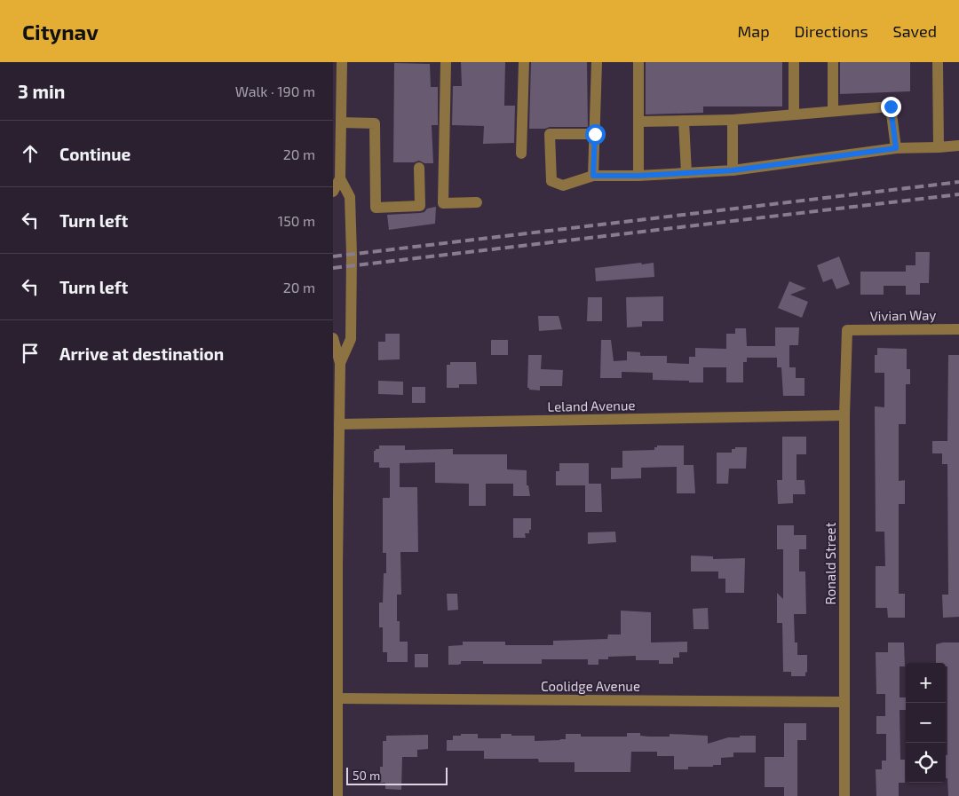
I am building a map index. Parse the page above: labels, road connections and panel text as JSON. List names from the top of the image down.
{
  "streets": {
    "street": [
      "Vivian Way",
      "Leland Avenue",
      "Ronald Street",
      "Coolidge Avenue"
    ]
  },
  "crossings": [
    ["Vivian Way", "Ronald Street"],
    ["Leland Avenue", "Ronald Street"],
    ["Ronald Street", "Coolidge Avenue"]
  ],
  "scale_bar": "50 m",
  "page": {
    "header": "Citynav",
    "nav": ["Map", "Directions", "Saved"],
    "heading": ["3 min", "Walk · 190 m"],
    "list": [
      ["Continue", "20 m"],
      ["Turn left", "150 m"],
      ["Turn left", "20 m"],
      "Arrive at destination"
    ],
    "map_buttons": ["+", "−"],
    "scale": "50 m"
  }
}
